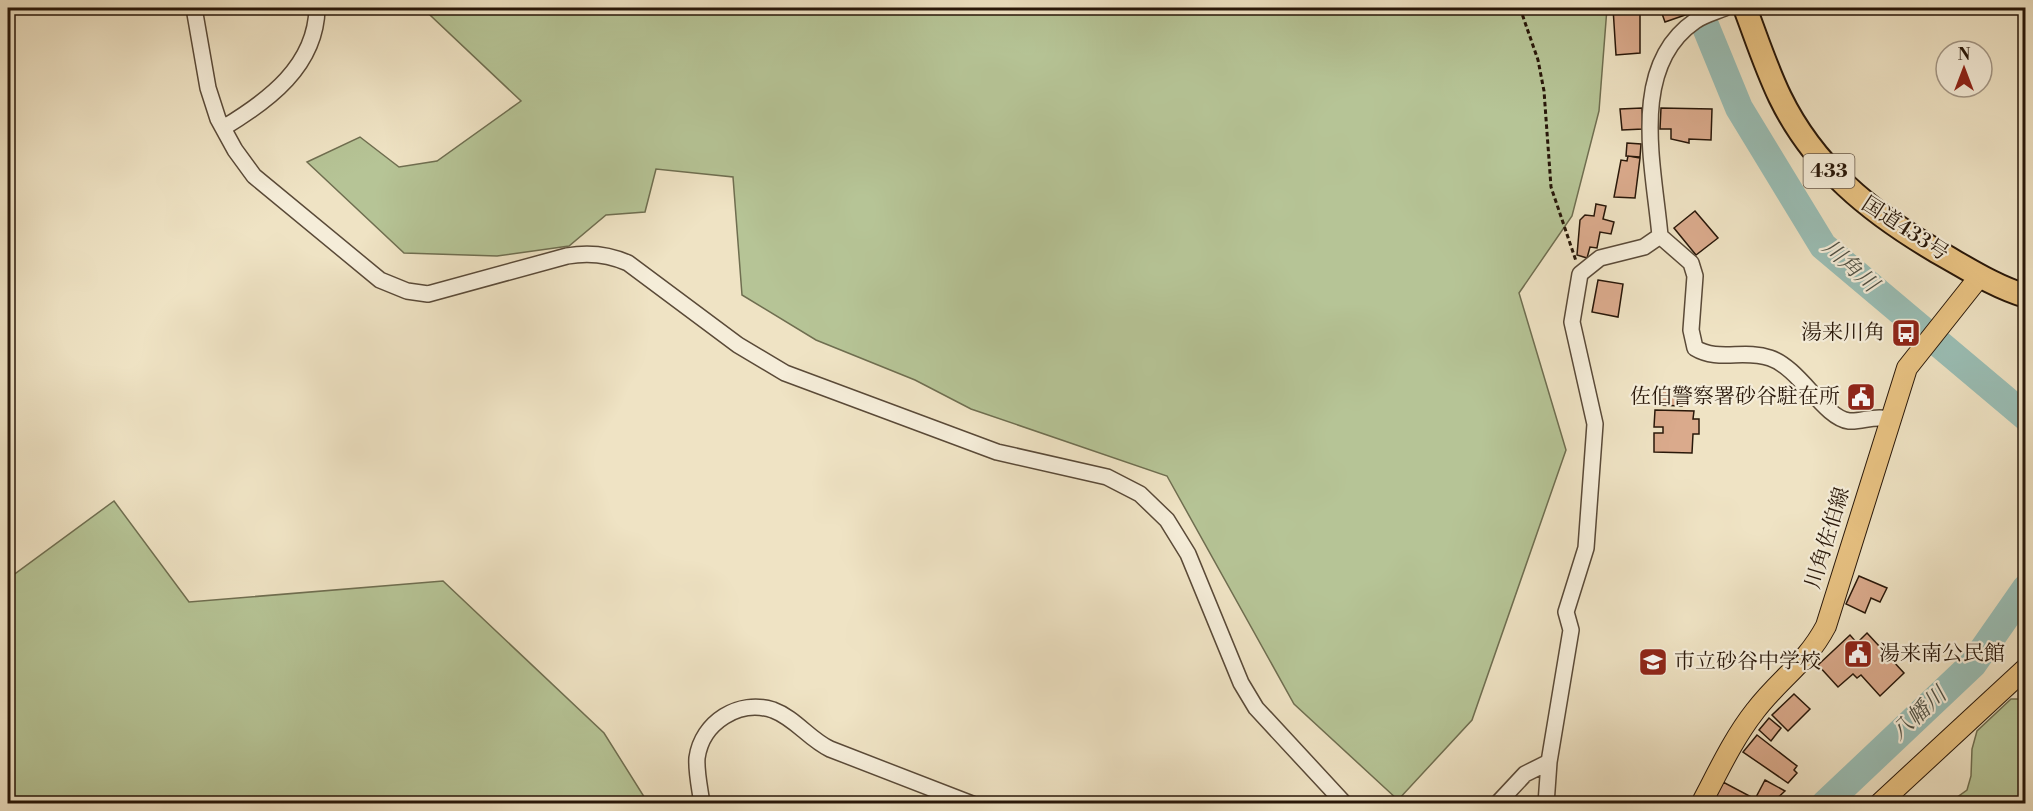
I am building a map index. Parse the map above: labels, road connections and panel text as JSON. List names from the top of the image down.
{
  "streets": {
    "highway": ["433", "国道433号"],
    "main road": ["川角佐伯線"]
  },
  "crossings": [
    ["国道433号", "川角佐伯線"]
  ],
  "water": ["川角川", "八幡川"],
  "places": {
    "bus stop": ["湯来川角"],
    "public building": ["佐伯警察署砂谷駐在所", "湯来南公民館"],
    "school or university": ["市立砂谷中学校"]
  },
  "north": "top"
}
